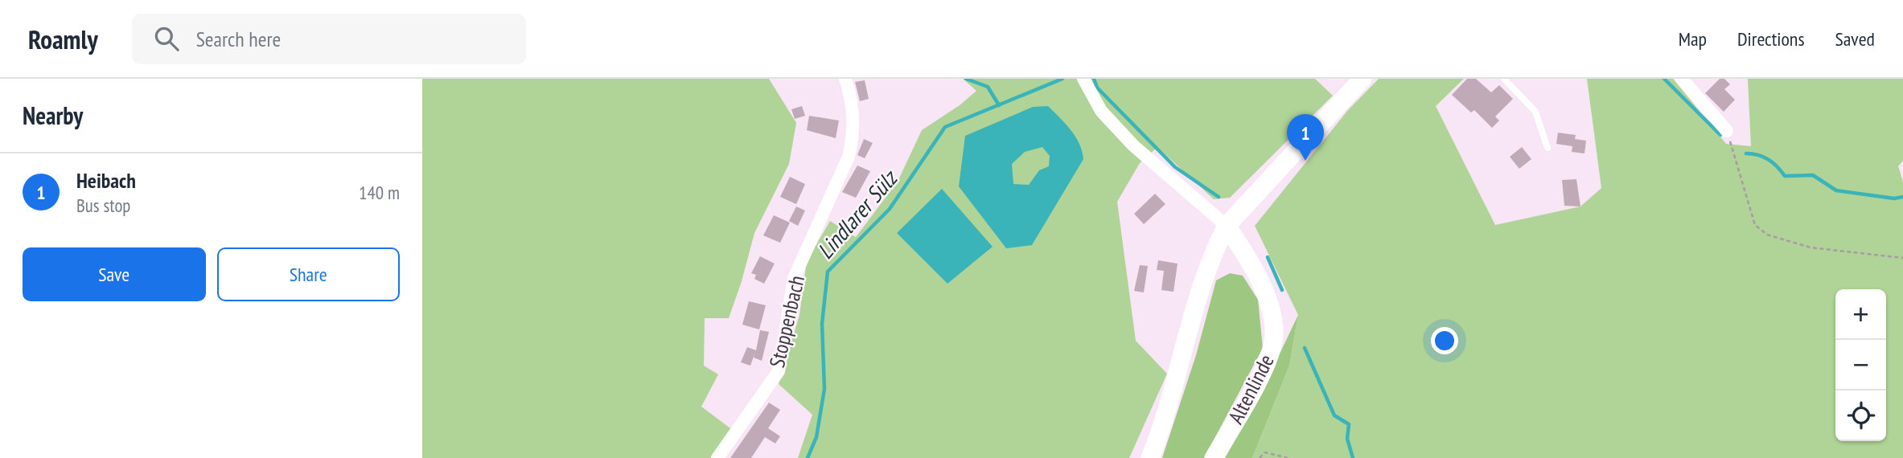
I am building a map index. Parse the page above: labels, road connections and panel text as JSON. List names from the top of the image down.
{
  "streets": {
    "main road": ["Altenlinde"],
    "street": ["Stoppenbach"]
  },
  "water": ["Lindlarer Sülz"],
  "page": {
    "header": "Roamly",
    "search": "Search here",
    "nav": ["Map", "Directions", "Saved"],
    "heading": "Nearby",
    "pins": "1",
    "list": [
      {
        "mark": "1",
        "name": "Heibach",
        "note": "Bus stop",
        "value": "140 m"
      }
    ],
    "buttons": ["Save", "Share"],
    "map_buttons": ["+", "−"]
  }
}
